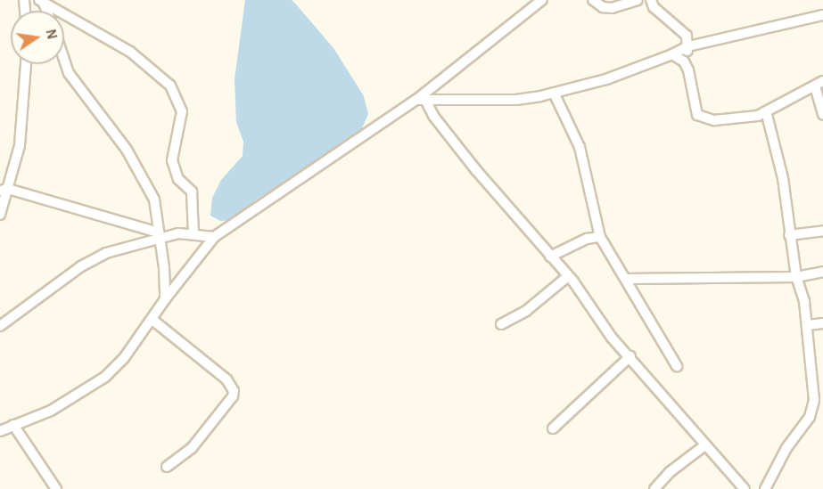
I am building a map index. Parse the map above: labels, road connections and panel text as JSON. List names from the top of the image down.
{
  "north": "right"
}
